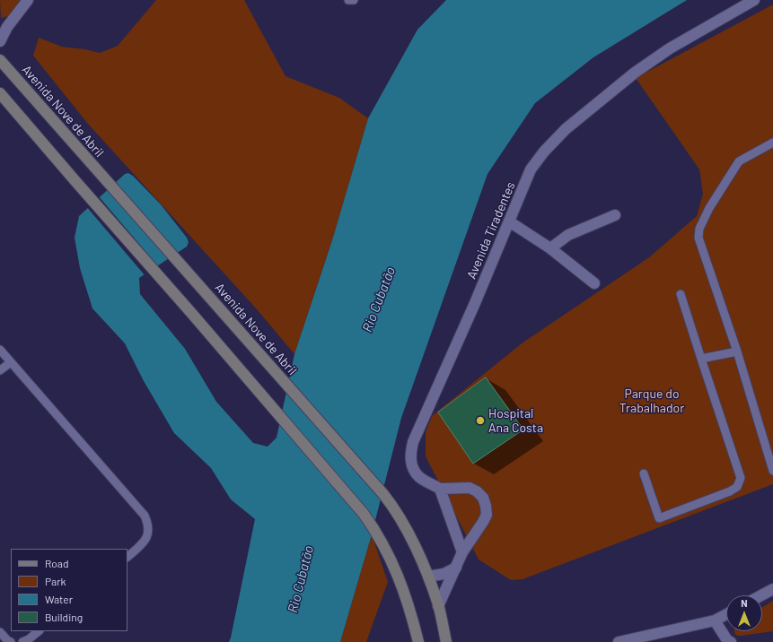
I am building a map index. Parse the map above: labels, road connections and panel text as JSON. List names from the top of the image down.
{
  "streets": {
    "main road": ["Avenida Nove de Abril"],
    "street": ["Avenida Tiradentes"]
  },
  "water": ["Rio Cubatão"],
  "parks": ["Parque do Trabalhador"],
  "places": ["Hospital Ana Costa"],
  "legend": [
    "Road",
    "Park",
    "Water",
    "Building"
  ],
  "north": "top"
}
